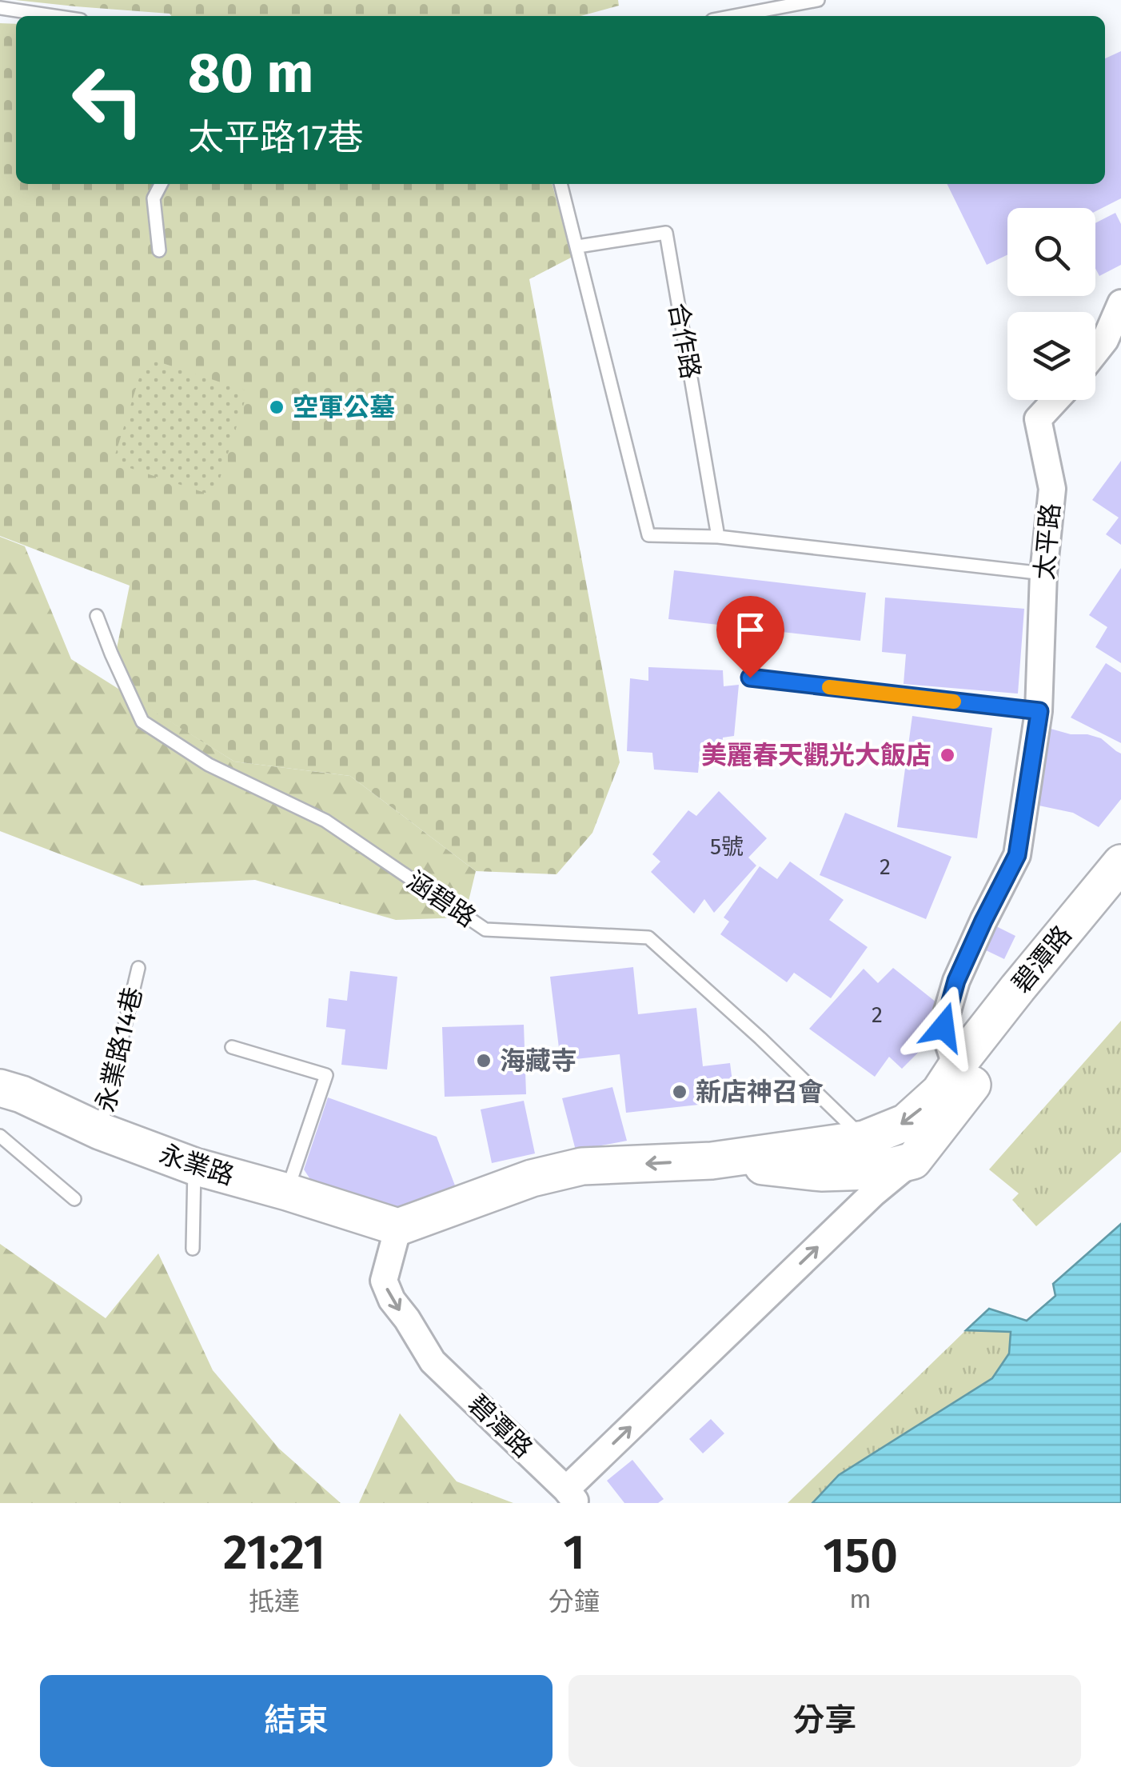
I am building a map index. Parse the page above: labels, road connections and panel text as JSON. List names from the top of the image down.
{
  "streets": {
    "street": ["太平路", "碧潭路", "永業路"],
    "lane": ["合作路", "涵碧路", "永業路14巷"]
  },
  "crossings": [
    ["太平路", "碧潭路"],
    ["涵碧路", "碧潭路"],
    ["碧潭路", "永業路"],
    ["永業路14巷", "永業路"]
  ],
  "places": [
    "空軍公墓",
    "美麗春天觀光大飯店",
    "海藏寺",
    "新店神召會"
  ],
  "house_numbers": ["5號", "2", "2"],
  "page": {
    "turn": ["80 m", "太平路17巷"],
    "eta": [
      "21:21",
      "抵達",
      "1",
      "分鐘",
      "150",
      "m"
    ],
    "buttons": ["結束", "分享"]
  }
}
